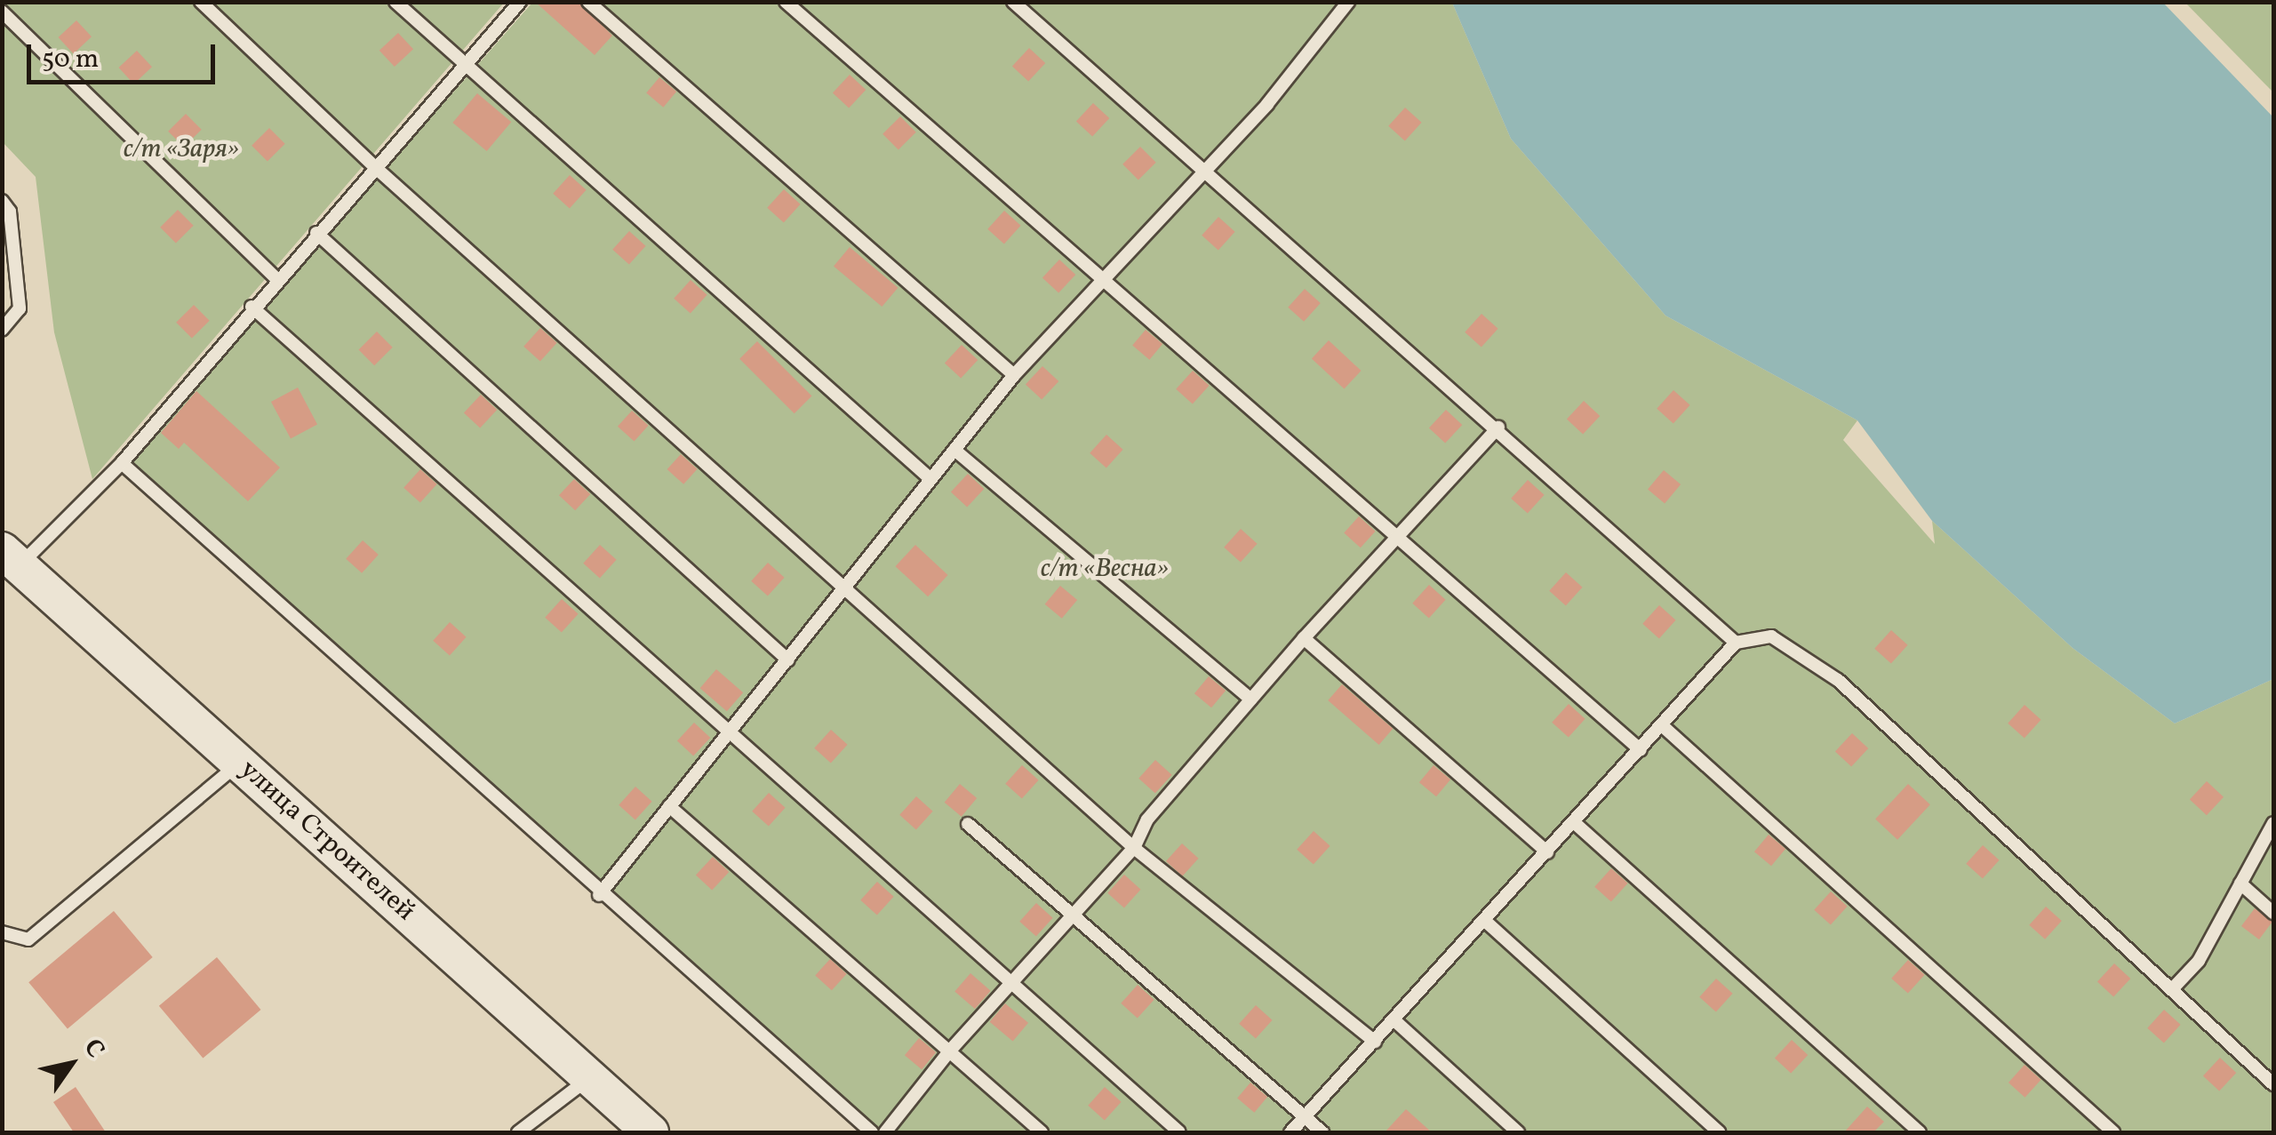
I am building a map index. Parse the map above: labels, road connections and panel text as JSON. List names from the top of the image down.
{
  "streets": {
    "main road": ["улица Строителей"]
  },
  "parks": ["с/т «Заря»", "с/т «Весна»"],
  "scale_bar": "50 m",
  "north": "top right"
}
